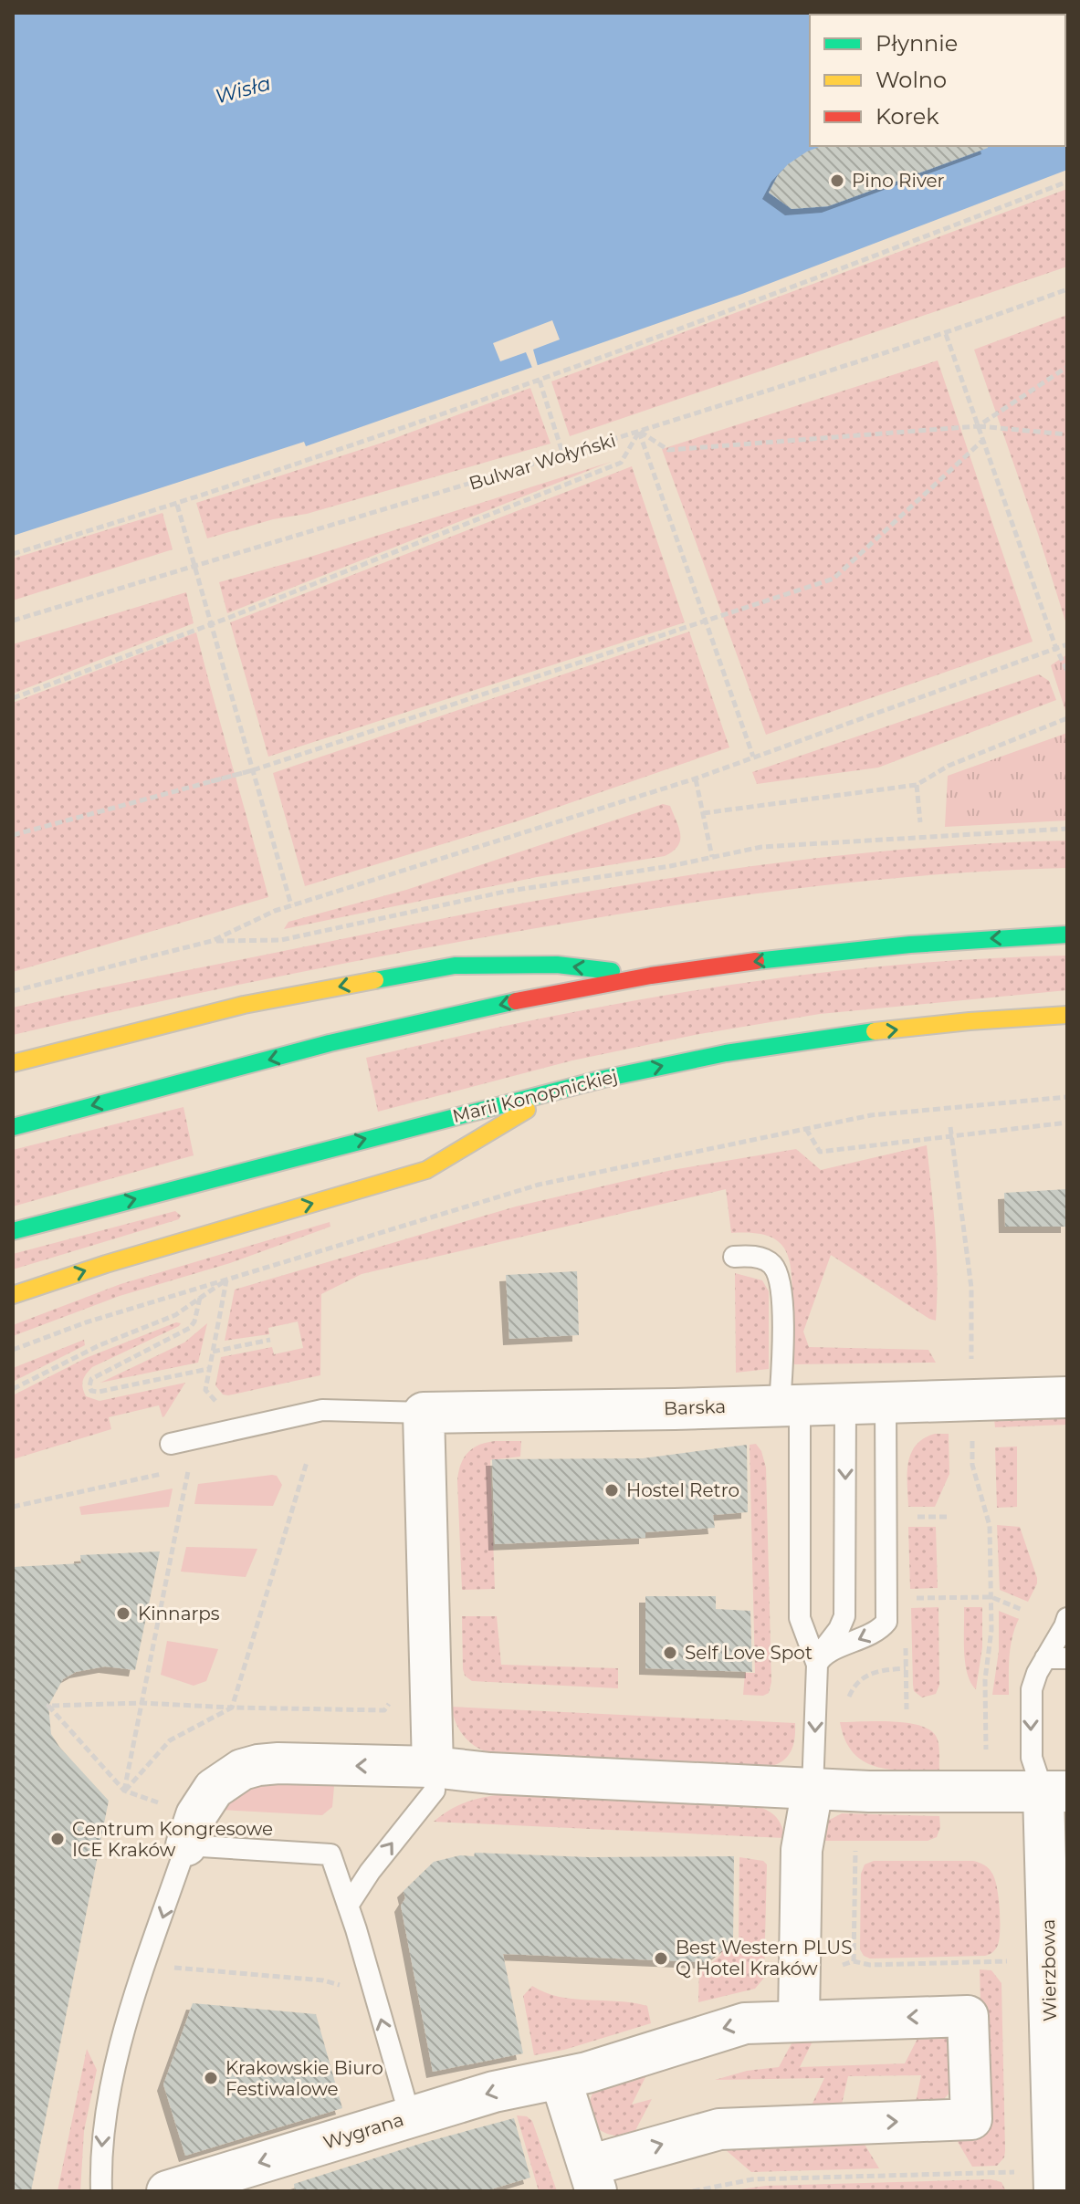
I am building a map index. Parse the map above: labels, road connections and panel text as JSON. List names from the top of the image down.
{
  "streets": {
    "main road": ["Marii Konopnickiej"],
    "street": ["Barska", "Wierzbowa", "Wygrana"],
    "path": ["Bulwar Wołyński"]
  },
  "water": ["Wisła"],
  "places": [
    "Pino River",
    "Hostel Retro",
    "Kinnarps",
    "Self Love Spot",
    "Centrum Kongresowe ICE Kraków",
    "Best Western PLUS Q Hotel Kraków",
    "Krakowskie Biuro Festiwalowe"
  ],
  "legend": ["Płynnie", "Wolno", "Korek"]
}
